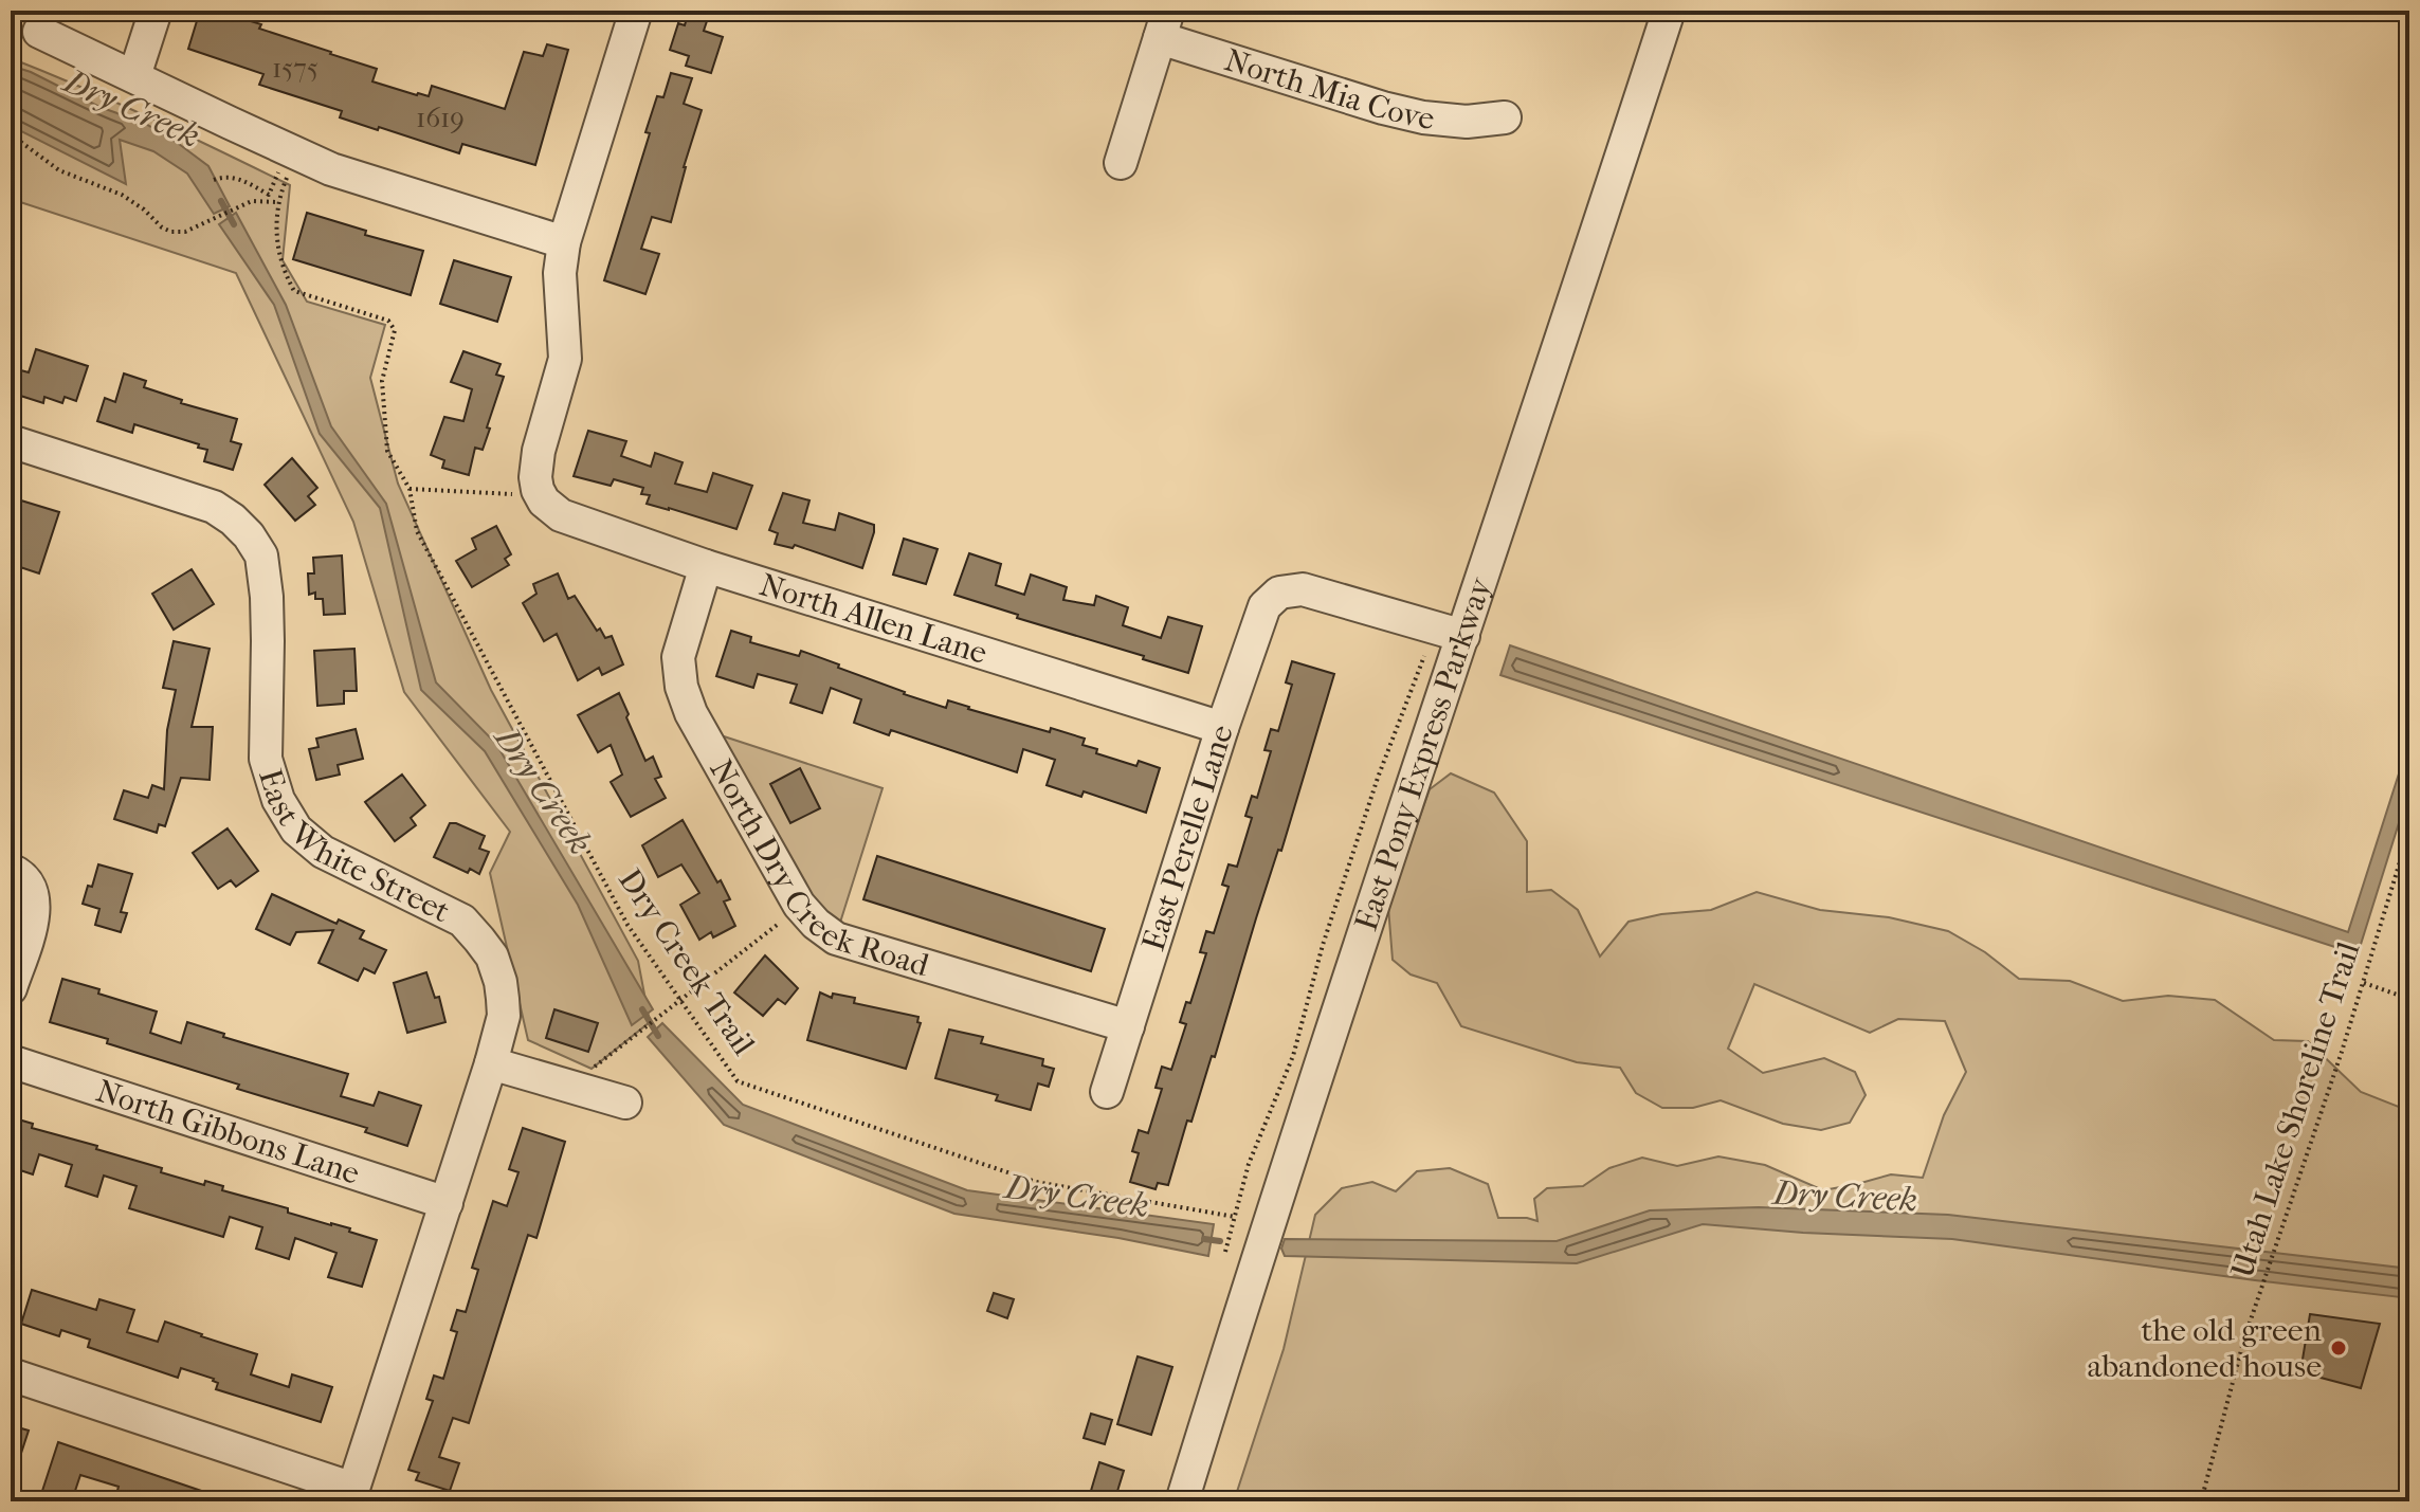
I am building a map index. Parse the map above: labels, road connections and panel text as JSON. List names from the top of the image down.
{
  "streets": {
    "street": [
      "North Mia Cove",
      "North Allen Lane",
      "East Pony Express Parkway",
      "East White Street",
      "East Perelle Lane",
      "North Dry Creek Road",
      "North Gibbons Lane"
    ],
    "path": ["Dry Creek Trail", "Utah Lake Shoreline Trail"]
  },
  "crossings": [
    ["North Allen Lane", "East Perelle Lane"],
    ["North Allen Lane", "North Dry Creek Road"],
    ["East Pony Express Parkway", "East Perelle Lane"],
    ["East White Street", "North Gibbons Lane"],
    ["East Perelle Lane", "North Dry Creek Road"]
  ],
  "water": ["Dry Creek"],
  "places": ["the old green abandoned house"],
  "house_numbers": ["1575", "1619"]
}
